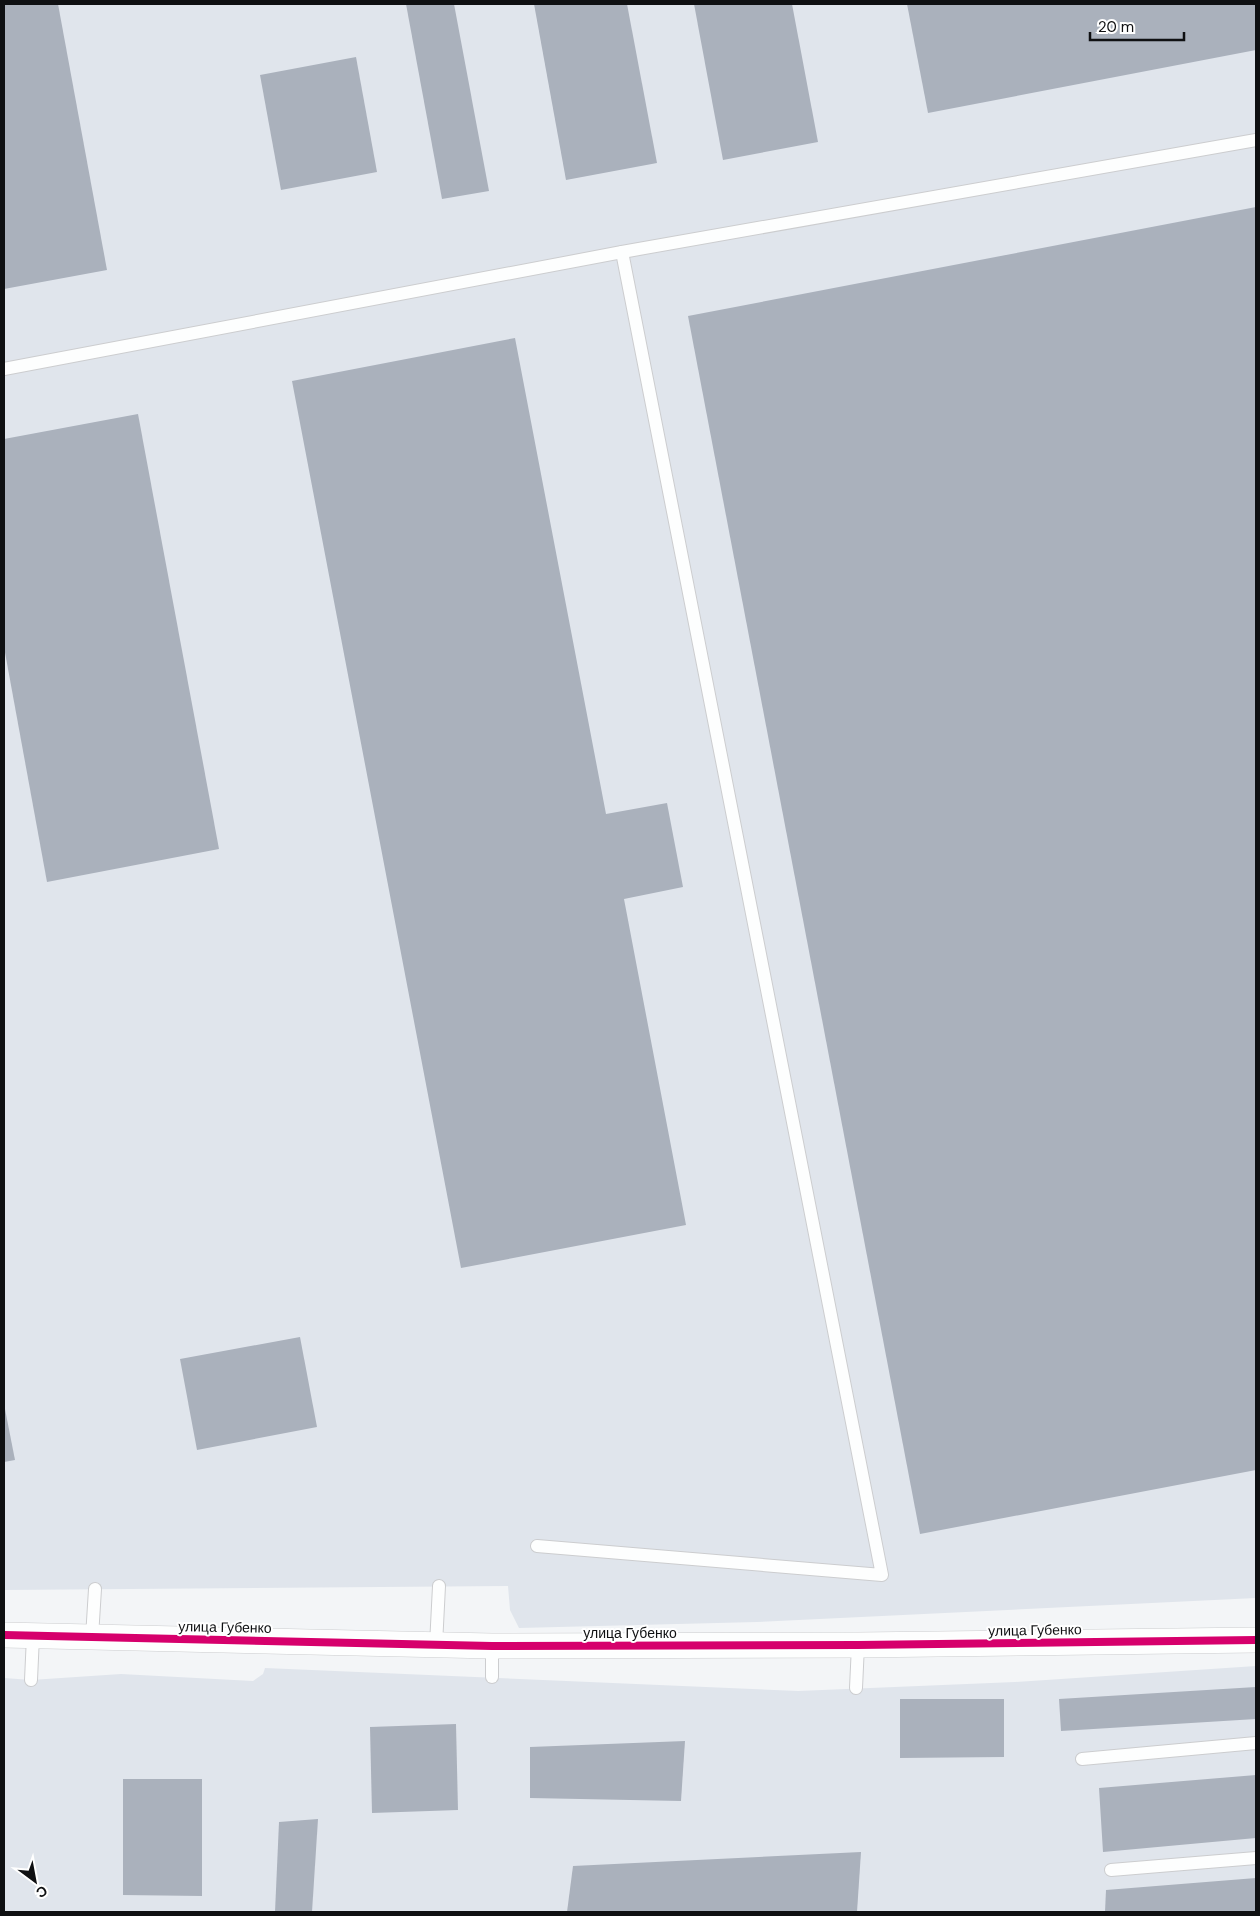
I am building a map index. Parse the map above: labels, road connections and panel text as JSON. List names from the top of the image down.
{
  "streets": {
    "street": ["улица Губенко"]
  },
  "scale_bar": "20 m",
  "north": "bottom right"
}
